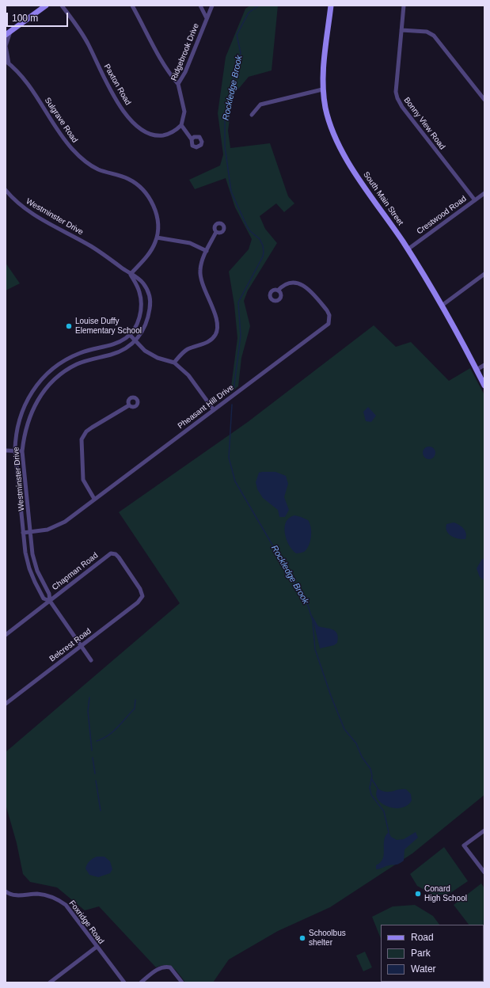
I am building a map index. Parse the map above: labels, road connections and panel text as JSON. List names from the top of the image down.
{
  "streets": {
    "main road": ["South Main Street"],
    "street": [
      "Ridgebrook Drive",
      "Paxton Road",
      "Sulgrave Road",
      "Bonny View Road",
      "Crestwood Road",
      "Westminster Drive",
      "Pheasant Hill Drive",
      "Chapman Road",
      "Belcrest Road",
      "Foxridge Road"
    ]
  },
  "crossings": [
    ["Ridgebrook Drive", "Paxton Road"],
    ["Sulgrave Road", "Westminster Drive"],
    ["Bonny View Road", "Crestwood Road"],
    ["South Main Street", "Crestwood Road"],
    ["Westminster Drive", "Pheasant Hill Drive"],
    ["Westminster Drive", "Chapman Road"],
    ["Westminster Drive", "Belcrest Road"],
    ["Chapman Road", "Belcrest Road"]
  ],
  "water": ["Rockledge Brook"],
  "places": ["Louise Duffy Elementary School", "Conard High School", "Schoolbus shelter"],
  "legend": ["Road", "Park", "Water"],
  "scale_bar": "100 m"
}
